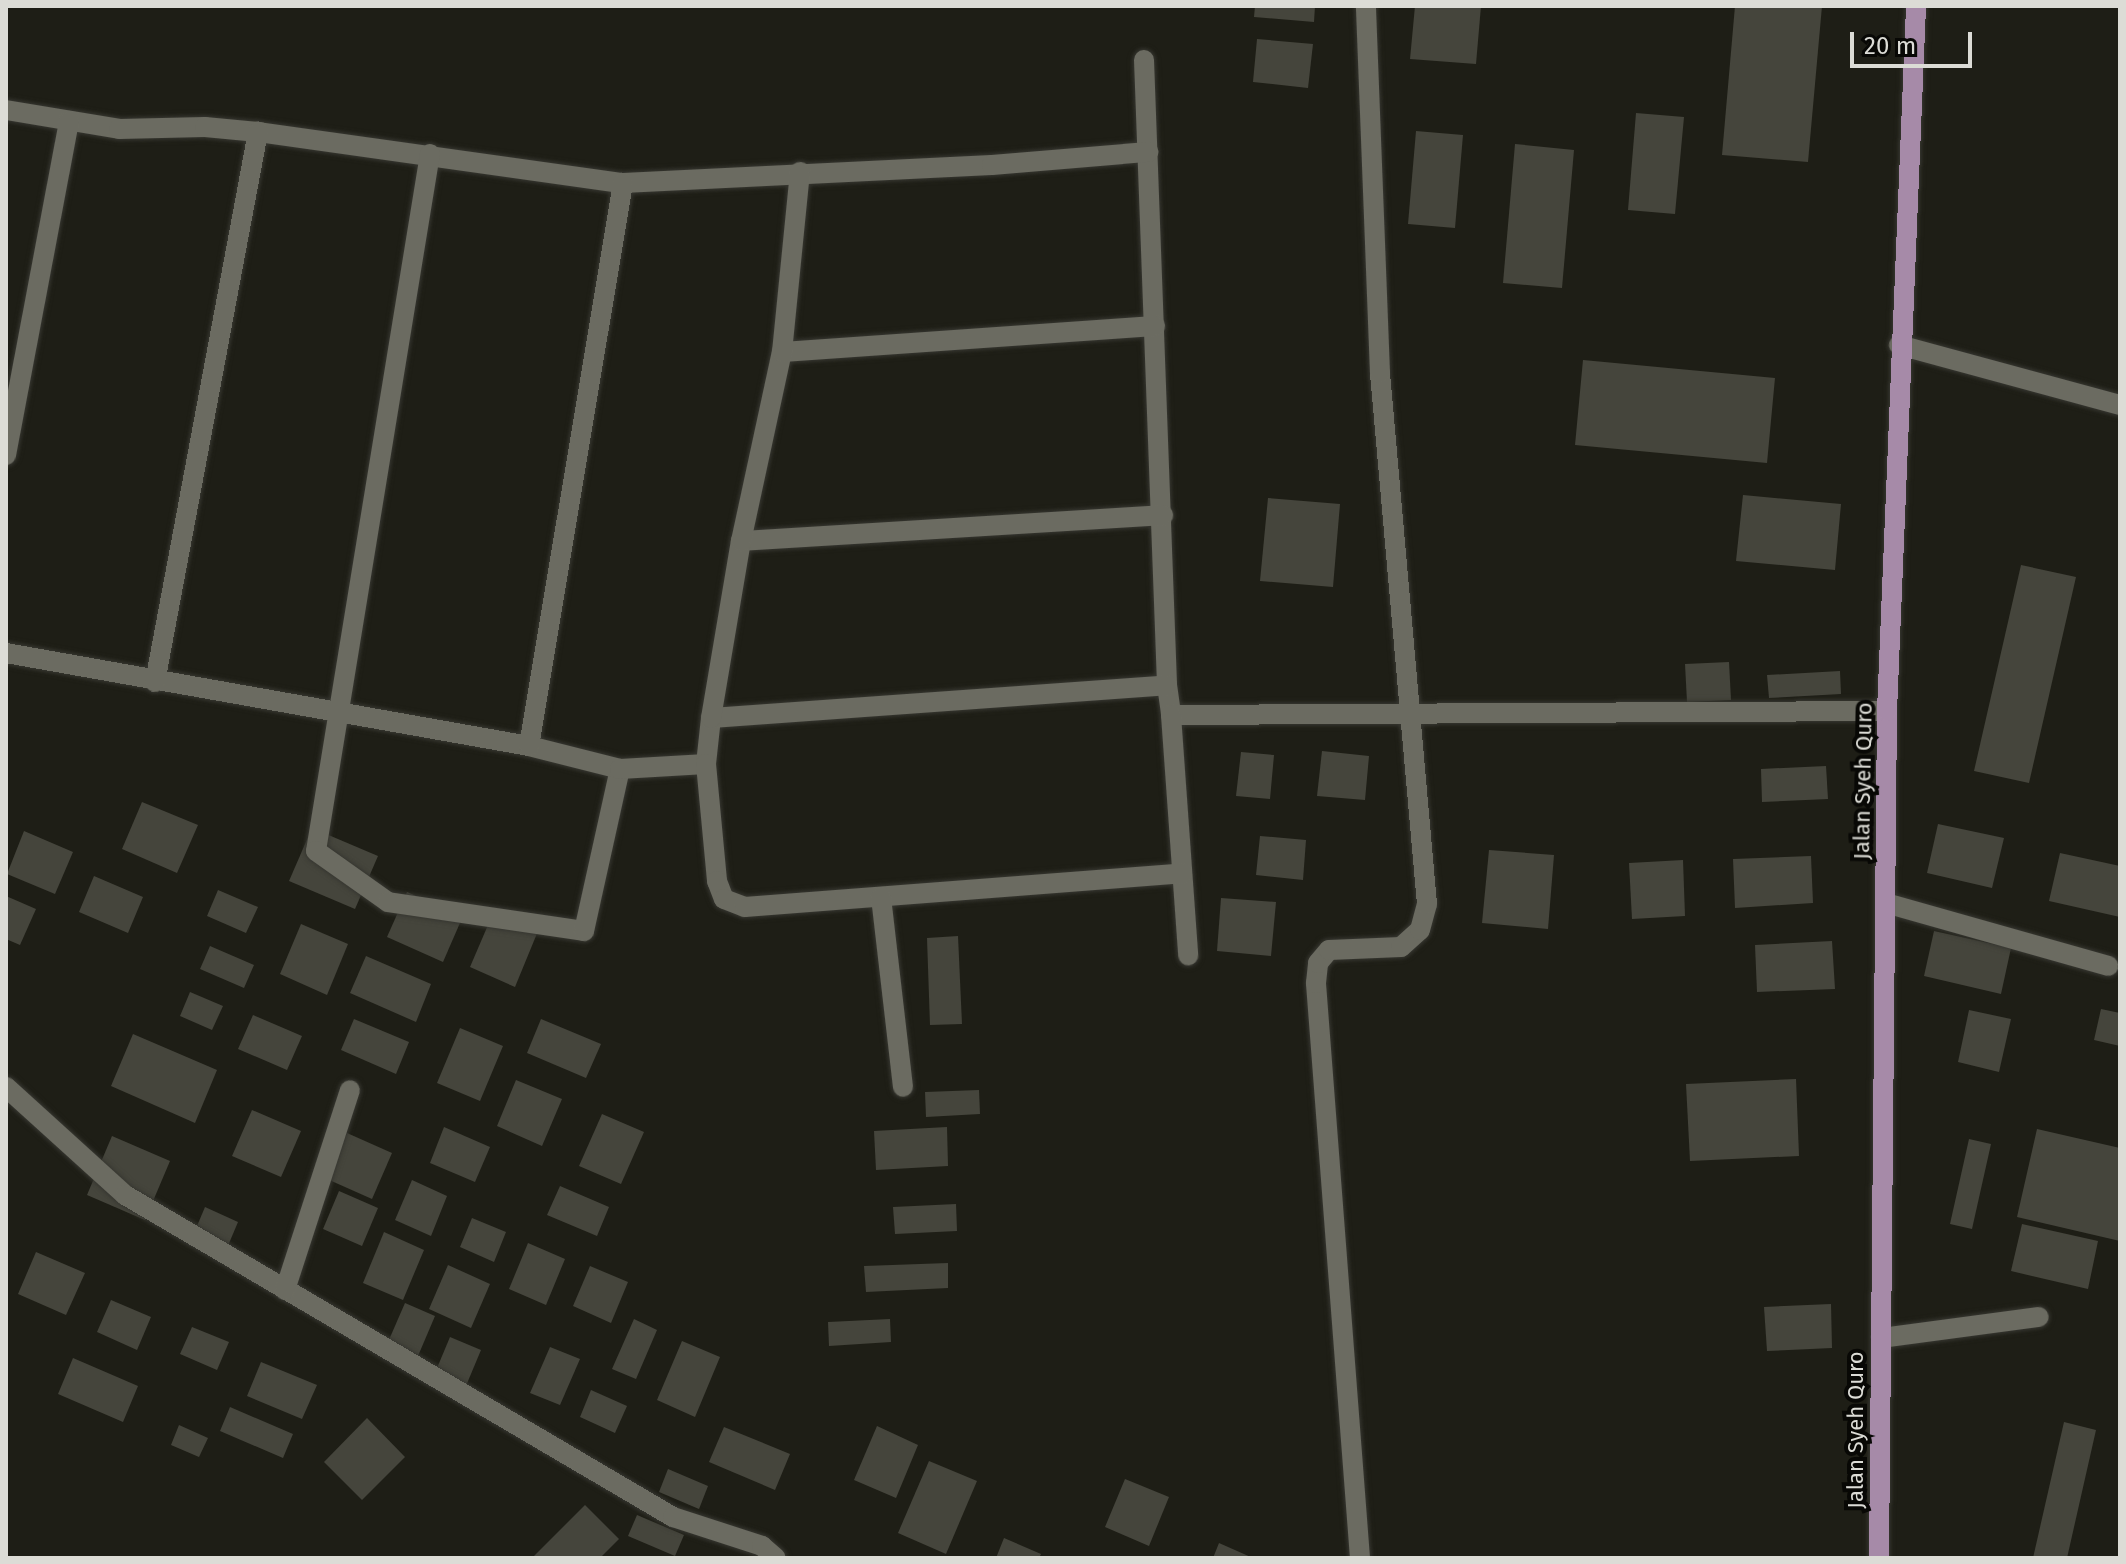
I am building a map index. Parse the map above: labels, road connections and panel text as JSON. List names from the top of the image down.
{
  "streets": {
    "main road": ["Jalan Syeh Quro"]
  },
  "scale_bar": "20 m"
}
